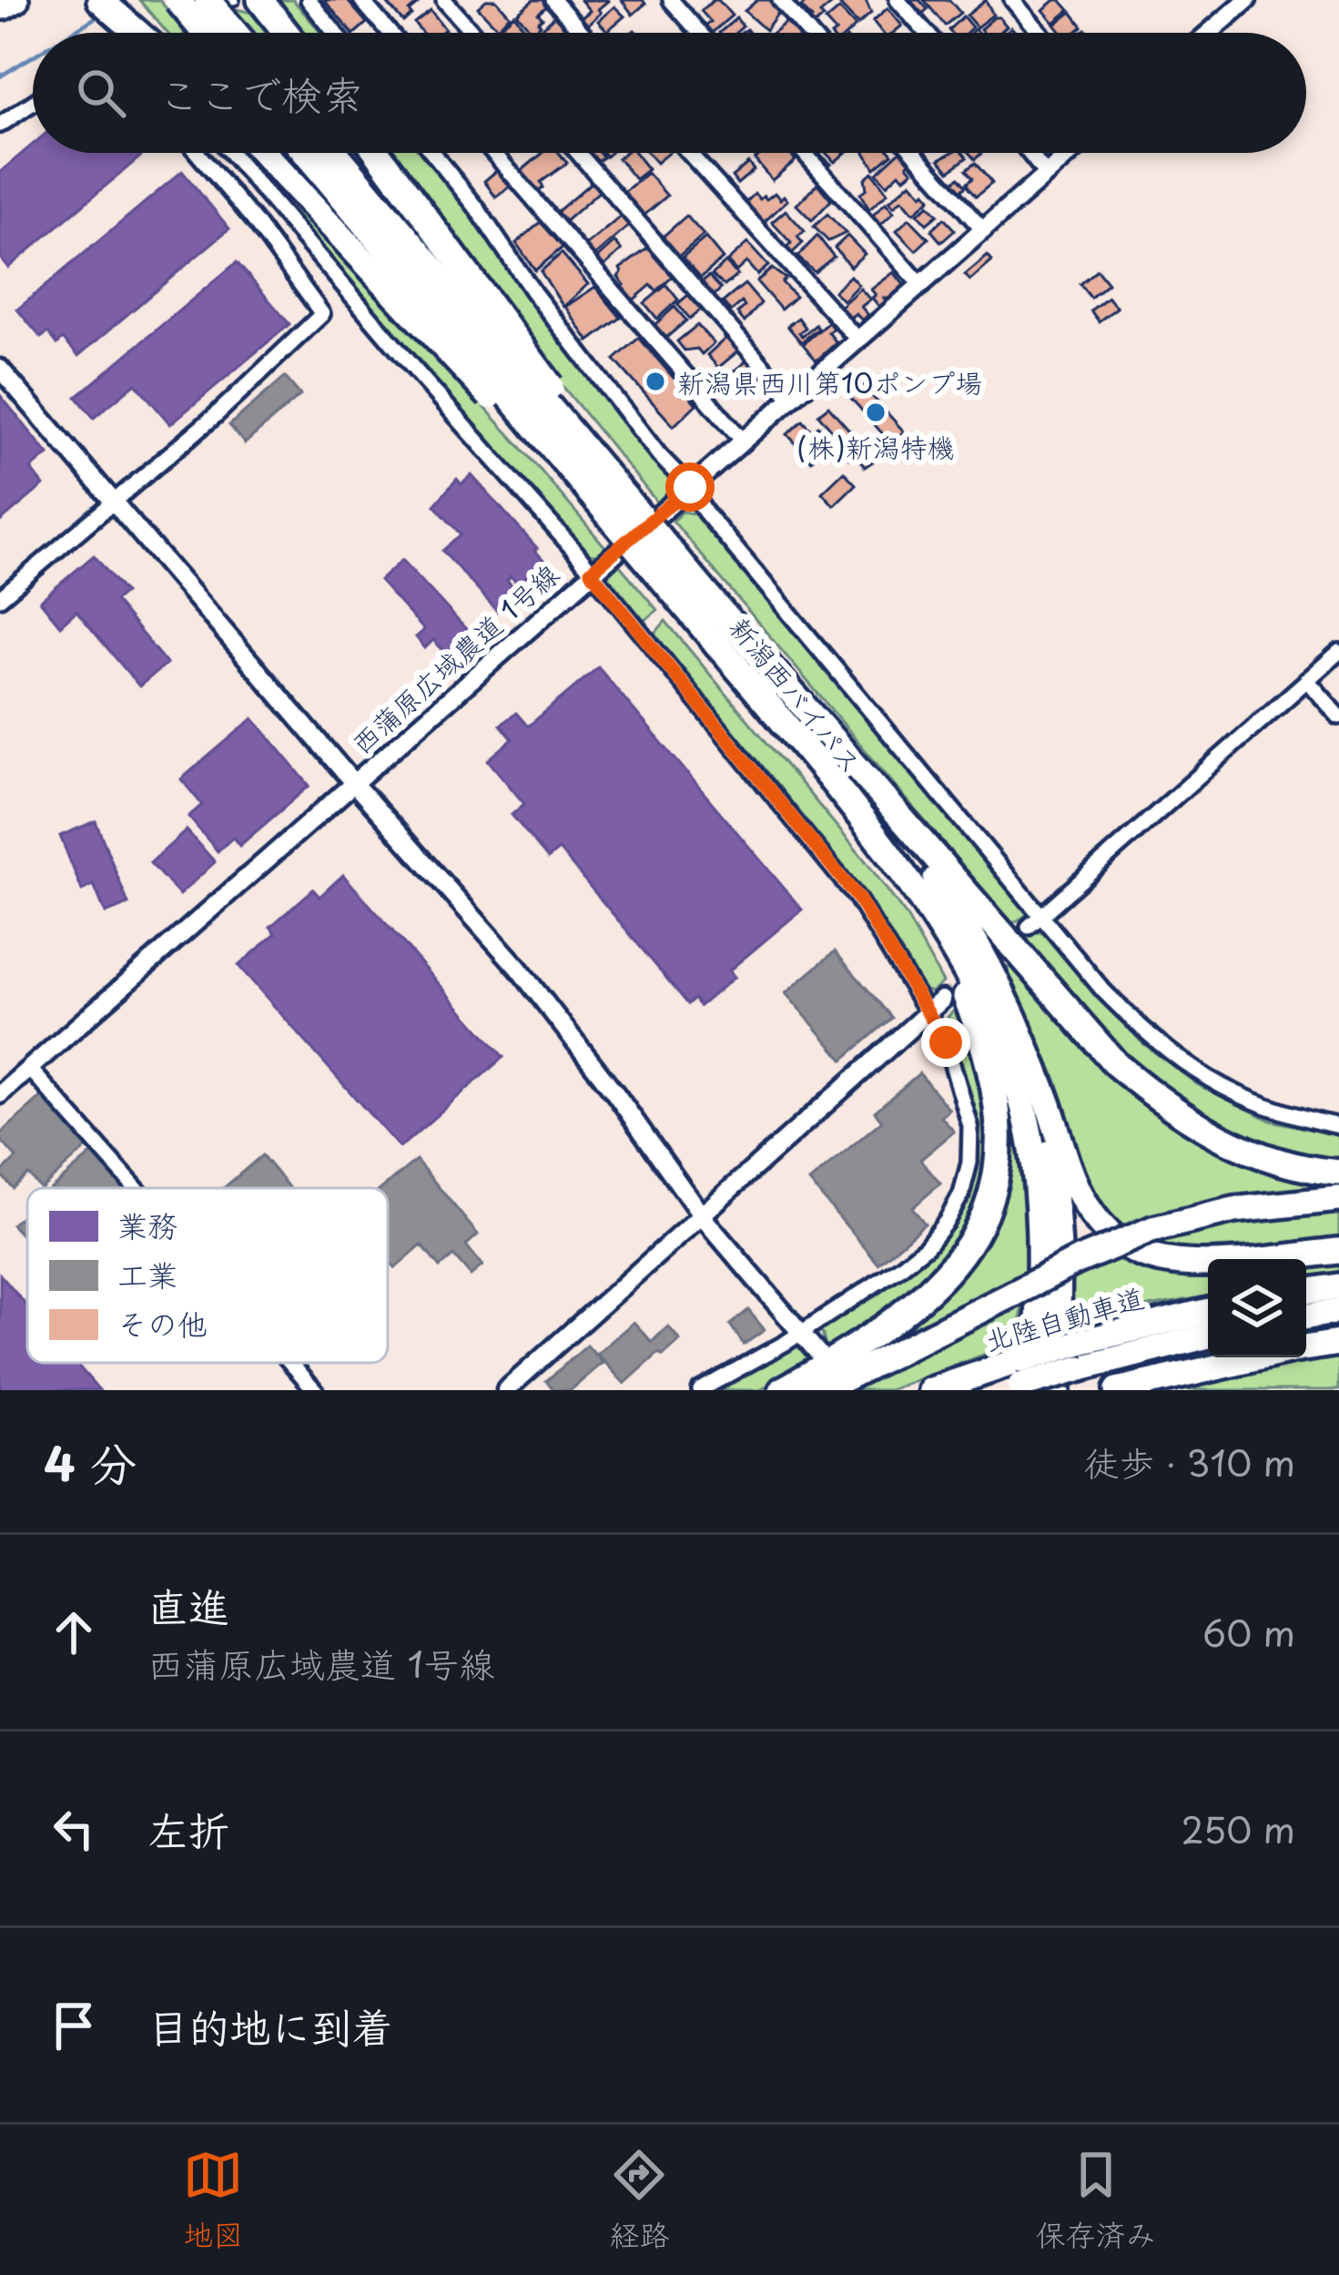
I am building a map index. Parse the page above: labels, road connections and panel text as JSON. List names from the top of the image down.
{
  "streets": {
    "highway": ["新潟西バイパス", "北陸自動車道"],
    "street": ["西蒲原広域農道 1号線"]
  },
  "crossings": [
    ["新潟西バイパス", "北陸自動車道"]
  ],
  "places": ["新潟県西川第10ポンプ場", "(株)新潟特機"],
  "legend": ["業務", "工業", "その他"],
  "page": {
    "search": "ここで検索",
    "heading": ["4 分", "徒歩 · 310 m"],
    "list": [
      ["直進", "西蒲原広域農道 1号線", "60 m"],
      ["左折", "250 m"],
      "目的地に到着"
    ],
    "nav": ["地図", "経路", "保存済み"]
  }
}
